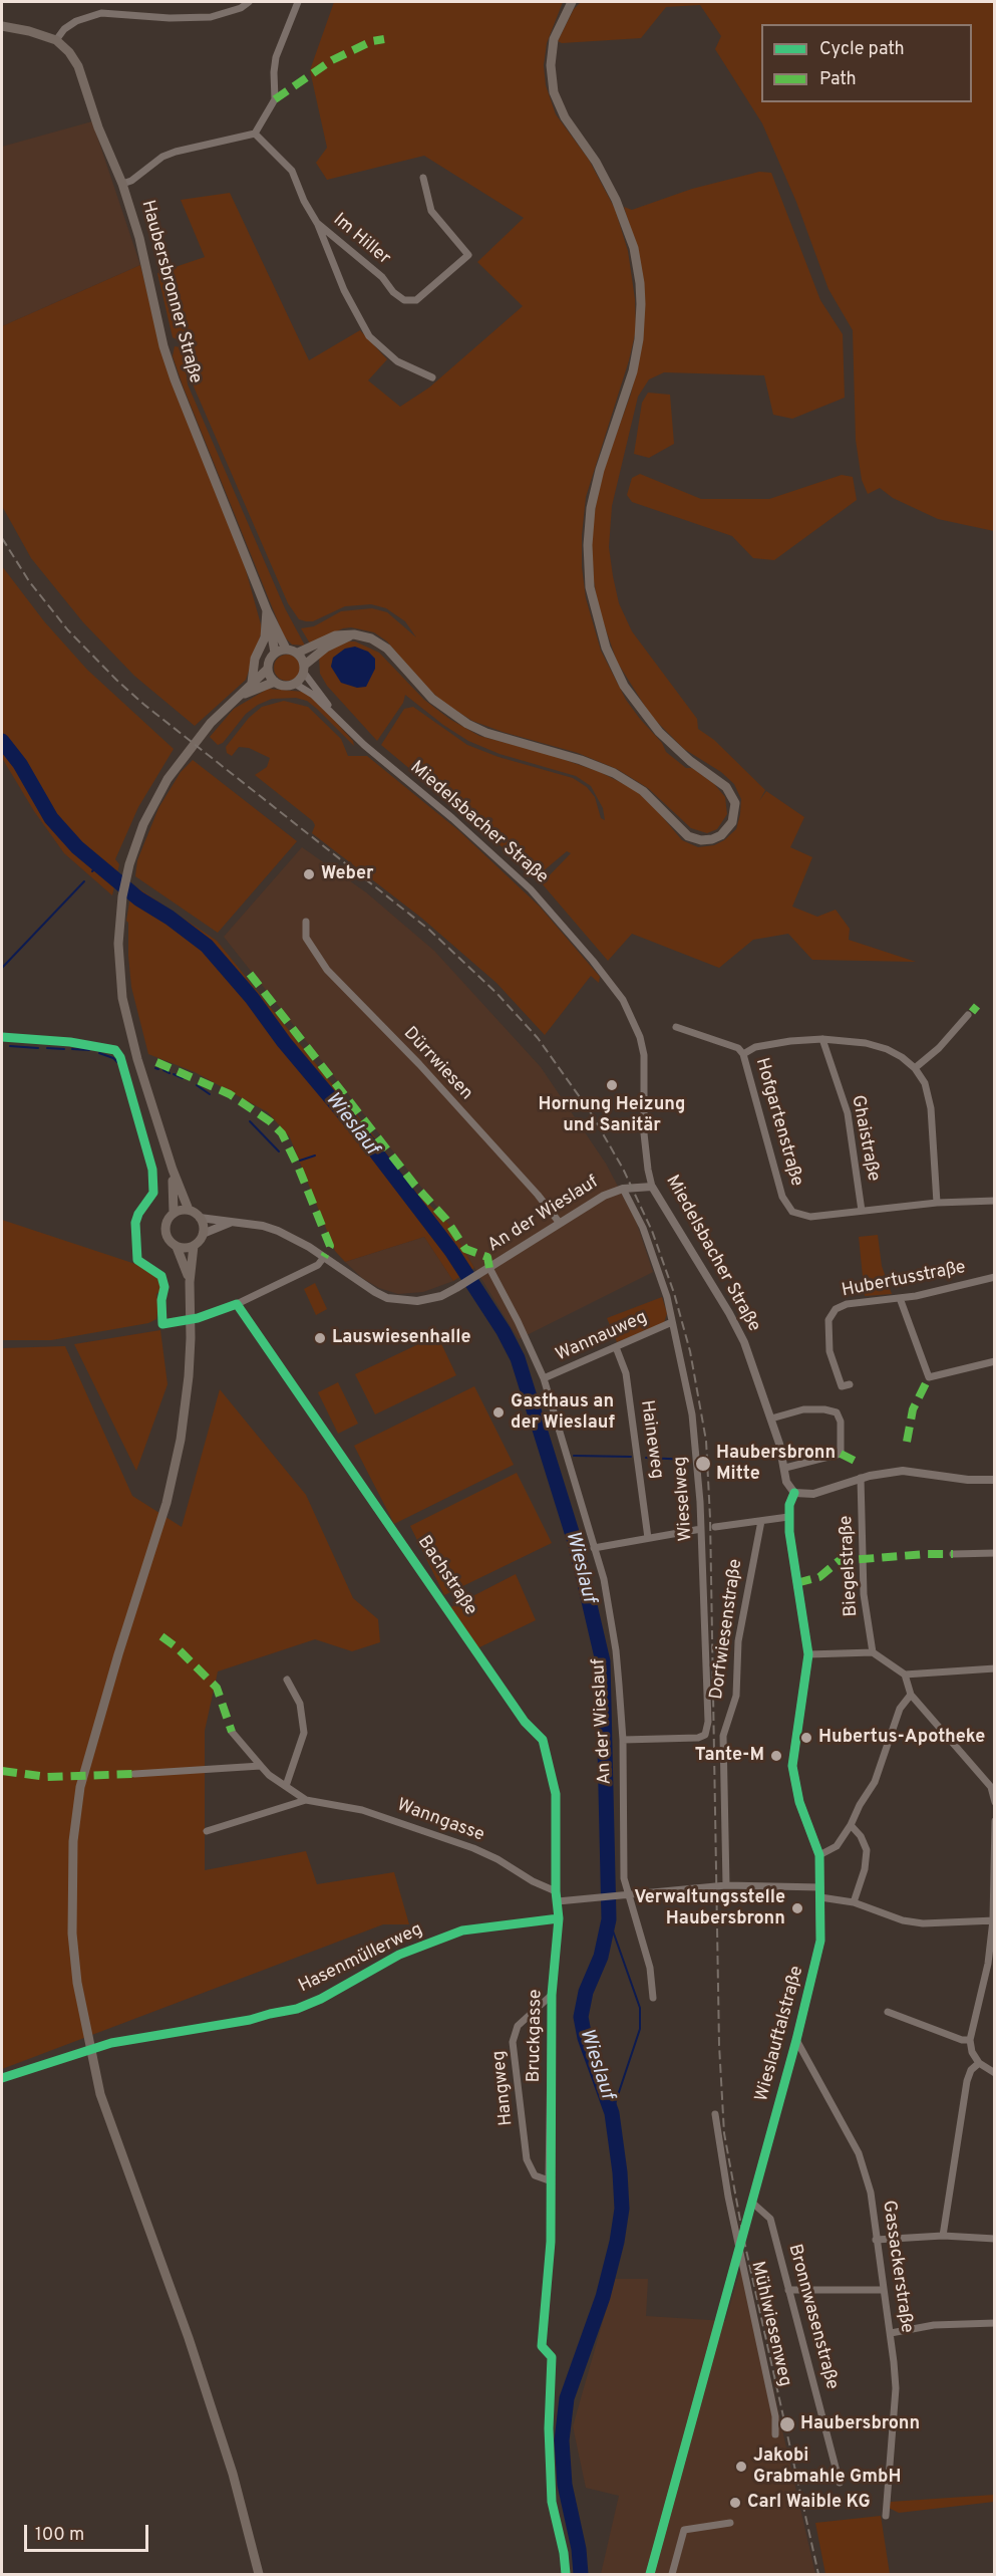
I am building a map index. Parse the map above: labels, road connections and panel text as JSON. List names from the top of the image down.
{
  "streets": {
    "main road": ["Haubersbronner Straße"],
    "street": [
      "Im Hiller",
      "Miedelsbacher Straße",
      "Dürrwiesen",
      "Hofgartenstraße",
      "Ghaistraße",
      "An der Wieslauf",
      "Hubertusstraße",
      "Wannauweg",
      "Haineweg",
      "Wieselweg",
      "Biegelstraße",
      "Bachstraße",
      "Dorfwiesenstraße",
      "Wanngasse",
      "Hasenmüllerweg",
      "Wieslauftalstraße",
      "Bruckgasse",
      "Hangweg",
      "Gassackerstraße",
      "Bronnwasenstraße",
      "Mühlwiesenweg"
    ]
  },
  "crossings": [
    ["Miedelsbacher Straße", "An der Wieslauf"],
    ["Miedelsbacher Straße", "Wieslauftalstraße"],
    ["Dürrwiesen", "An der Wieslauf"],
    ["Hofgartenstraße", "Ghaistraße"],
    ["An der Wieslauf", "Wannauweg"],
    ["An der Wieslauf", "Wieselweg"],
    ["An der Wieslauf", "Bachstraße"],
    ["Wannauweg", "Haineweg"],
    ["Wannauweg", "Wieselweg"],
    ["Bachstraße", "Wanngasse"],
    ["Bachstraße", "Bruckgasse"],
    ["Wanngasse", "Bruckgasse"],
    ["Hasenmüllerweg", "Bruckgasse"],
    ["Wieslauftalstraße", "Gassackerstraße"],
    ["Wieslauftalstraße", "Bronnwasenstraße"],
    ["Wieslauftalstraße", "Mühlwiesenweg"],
    ["Bruckgasse", "Hangweg"]
  ],
  "water": ["Wieslauf"],
  "places": [
    "Weber",
    "Hornung Heizung und Sanitär",
    "Lauswiesenhalle",
    "Gasthaus an der Wieslauf",
    "Haubersbronn Mitte",
    "Hubertus-Apotheke",
    "Tante-M",
    "Verwaltungsstelle Haubersbronn",
    "Haubersbronn",
    "Jakobi Grabmahle GmbH",
    "Carl Waible KG"
  ],
  "legend": ["Cycle path", "Path"],
  "scale_bar": "100 m"
}
